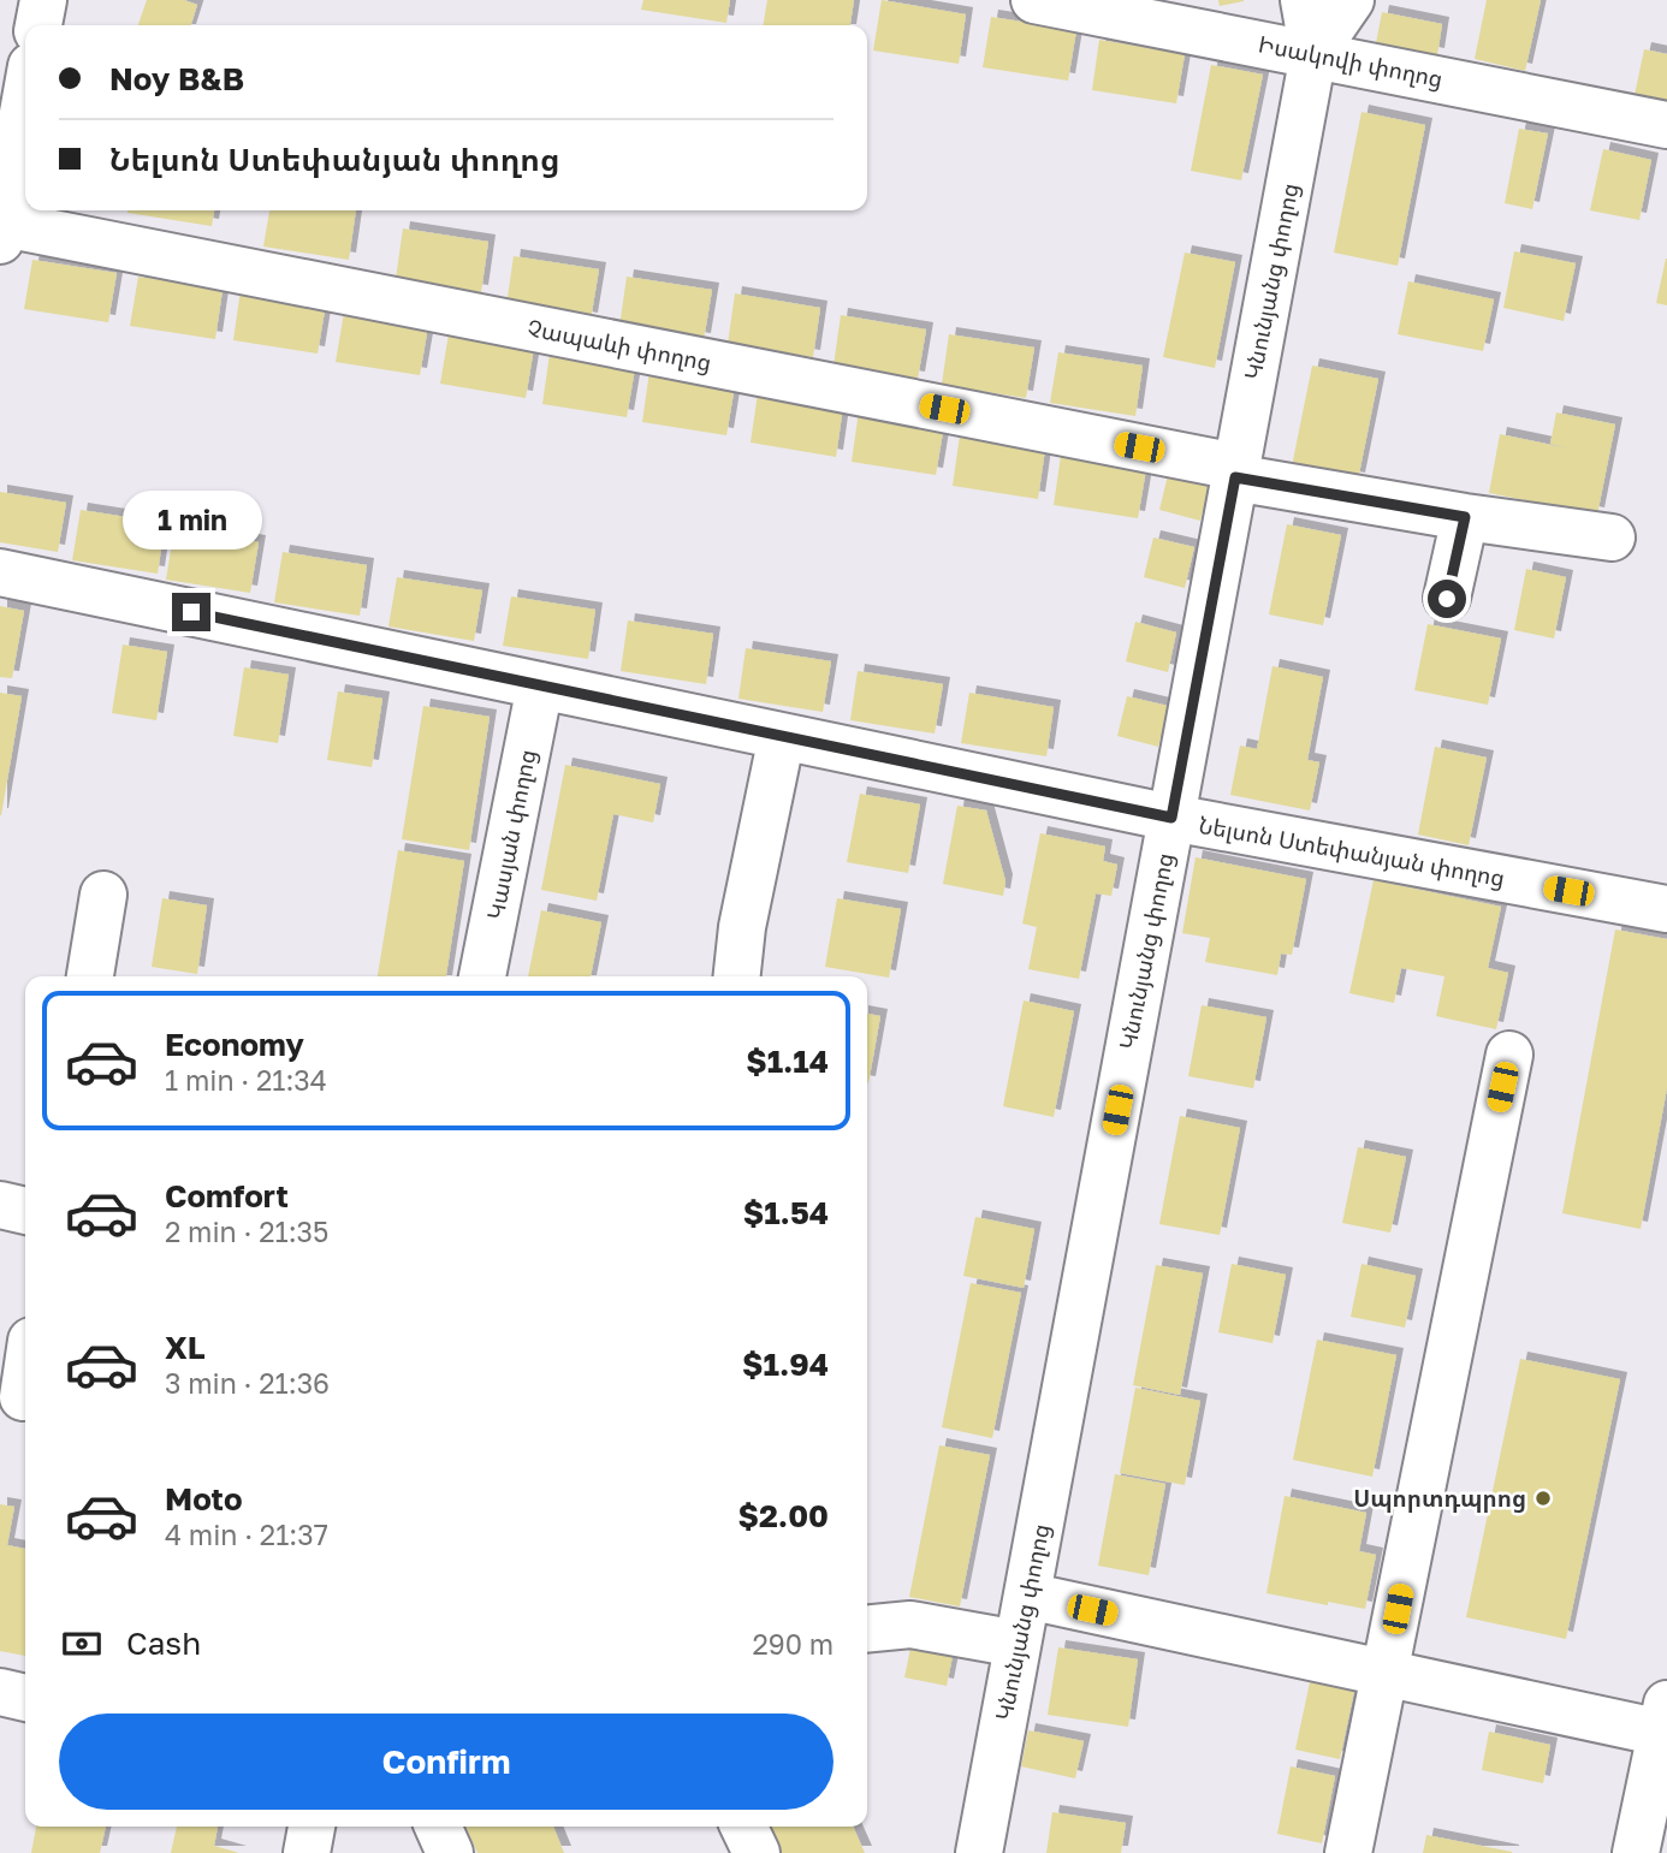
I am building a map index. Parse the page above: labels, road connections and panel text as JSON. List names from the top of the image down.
{
  "streets": {
    "street": [
      "Իսակովի փողոց",
      "Կնունյանց փողոց",
      "Չապաևի փողոց",
      "Կասյան փողոց",
      "Նելսոն Ստեփանյան փողոց"
    ]
  },
  "crossings": [
    ["Իսակովի փողոց", "Կնունյանց փողոց"],
    ["Կնունյանց փողոց", "Չապաևի փողոց"],
    ["Կնունյանց փողոց", "Նելսոն Ստեփանյան փողոց"],
    ["Կասյան փողոց", "Նելսոն Ստեփանյան փողոց"]
  ],
  "places": ["Սպորտդպրոց"],
  "page": {
    "banner": ["Noy B&B", "Նելսոն Ստեփանյան փողոց"],
    "bubble": "1 min",
    "list": [
      {
        "name": "Economy",
        "note": "1 min · 21:34",
        "value": "$1.14"
      },
      {
        "name": "Comfort",
        "note": "2 min · 21:35",
        "value": "$1.54"
      },
      {
        "name": "XL",
        "note": "3 min · 21:36",
        "value": "$1.94"
      },
      {
        "name": "Moto",
        "note": "4 min · 21:37",
        "value": "$2.00"
      }
    ],
    "pay": ["Cash", "290 m"],
    "buttons": "Confirm"
  }
}
